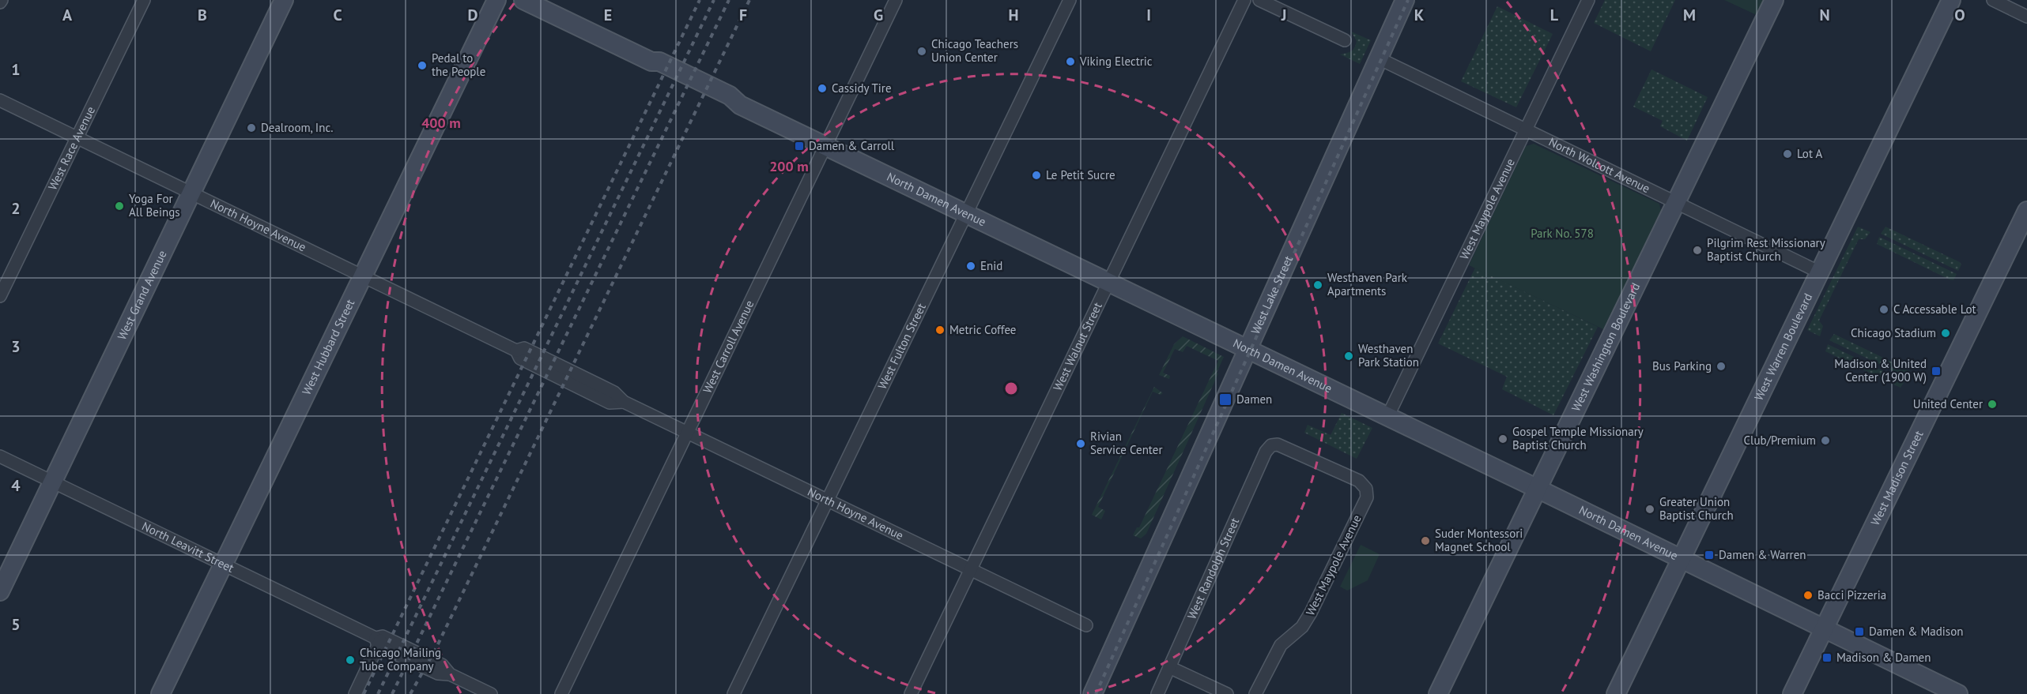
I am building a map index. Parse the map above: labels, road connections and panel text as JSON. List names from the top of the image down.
{
  "streets": {
    "main road": [
      "North Damen Avenue",
      "West Grand Avenue",
      "West Lake Street",
      "West Hubbard Street",
      "West Washington Boulevard",
      "West Warren Boulevard",
      "West Madison Street"
    ],
    "street": [
      "West Race Avenue",
      "North Wolcott Avenue",
      "West Maypole Avenue",
      "North Hoyne Avenue",
      "West Carroll Avenue",
      "West Fulton Street",
      "West Walnut Street",
      "North Leavitt Street",
      "West Randolph Street"
    ]
  },
  "crossings": [
    ["West Race Avenue", "North Hoyne Avenue"],
    ["North Wolcott Avenue", "West Maypole Avenue"],
    ["North Wolcott Avenue", "West Lake Street"],
    ["North Wolcott Avenue", "West Washington Boulevard"],
    ["North Wolcott Avenue", "West Warren Boulevard"],
    ["North Damen Avenue", "West Maypole Avenue"],
    ["North Damen Avenue", "West Lake Street"],
    ["North Damen Avenue", "West Carroll Avenue"],
    ["North Damen Avenue", "West Fulton Street"],
    ["North Damen Avenue", "West Walnut Street"],
    ["North Damen Avenue", "West Washington Boulevard"],
    ["North Damen Avenue", "West Warren Boulevard"],
    ["North Damen Avenue", "West Madison Street"],
    ["West Maypole Avenue", "West Randolph Street"],
    ["North Hoyne Avenue", "West Grand Avenue"],
    ["North Hoyne Avenue", "West Hubbard Street"],
    ["North Hoyne Avenue", "West Carroll Avenue"],
    ["North Hoyne Avenue", "West Fulton Street"],
    ["North Hoyne Avenue", "West Walnut Street"],
    ["West Grand Avenue", "North Leavitt Street"],
    ["West Hubbard Street", "North Leavitt Street"]
  ],
  "parks": ["Park No. 578"],
  "places": {
    "other": [
      "Chicago Teachers Union Center",
      "Viking Electric",
      "Pedal to the People",
      "Cassidy Tire",
      "Dealroom, Inc.",
      "Lot A",
      "Le Petit Sucre",
      "Yoga For All Beings",
      "Pilgrim Rest Missionary Baptist Church",
      "Enid",
      "Westhaven Park Apartments",
      "C Accessable Lot",
      "Metric Coffee",
      "Chicago Stadium",
      "Westhaven Park Station",
      "Bus Parking",
      "United Center",
      "Gospel Temple Missionary Baptist Church",
      "Club/Premium",
      "Rivian Service Center",
      "Greater Union Baptist Church",
      "Suder Montessori Magnet School",
      "Bacci Pizzeria",
      "Chicago Mailing Tube Company"
    ],
    "transit": [
      "Damen & Carroll",
      "Madison & United Center (1900 W)",
      "Damen",
      "Damen & Warren",
      "Damen & Madison",
      "Madison & Damen"
    ]
  },
  "grid": {
    "columns": [
      "A",
      "B",
      "C",
      "D",
      "E",
      "F",
      "G",
      "H",
      "I",
      "J",
      "K",
      "L",
      "M",
      "N",
      "O"
    ],
    "rows": [
      "1",
      "2",
      "3",
      "4",
      "5"
    ]
  },
  "rings": ["400 m", "200 m"]
}
